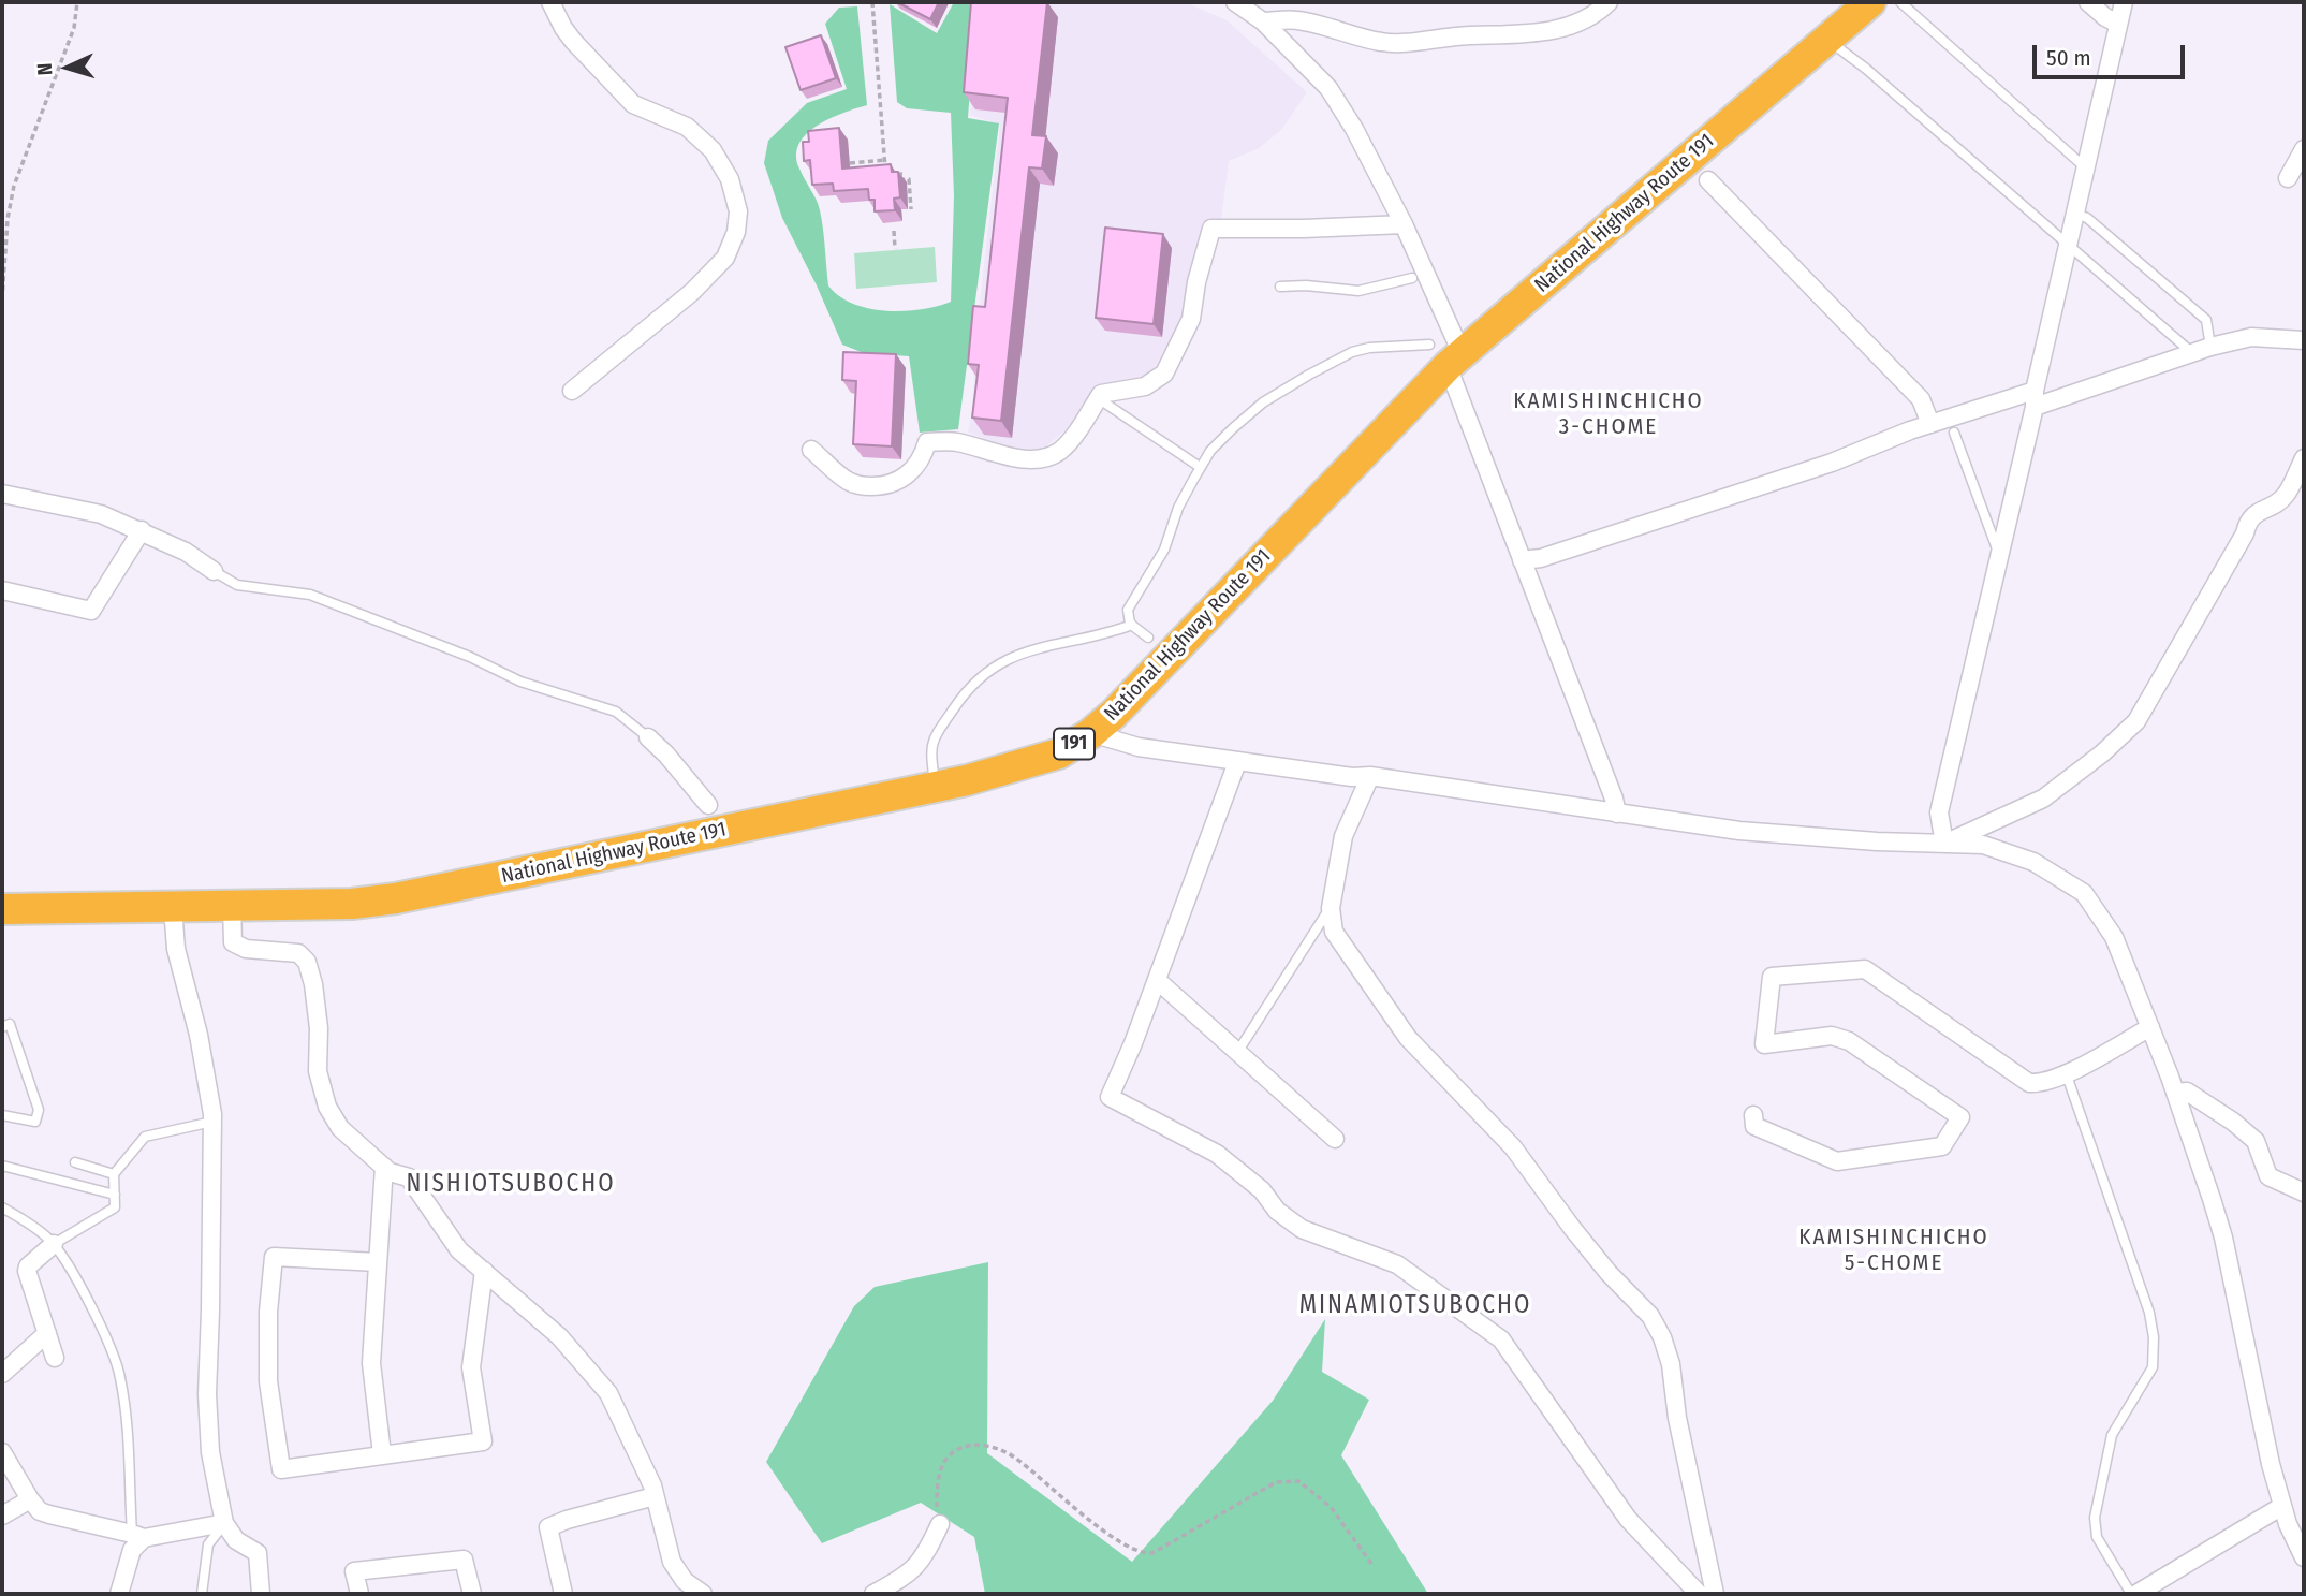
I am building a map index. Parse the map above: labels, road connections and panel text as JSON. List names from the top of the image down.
{
  "streets": {
    "highway": ["National Highway Route 191", "191"]
  },
  "districts": [
    "KAMISHINCHICHO 3-CHOME",
    "NISHIOTSUBOCHO",
    "KAMISHINCHICHO 5-CHOME",
    "MINAMIOTSUBOCHO"
  ],
  "scale_bar": "50 m",
  "north": "left"
}
